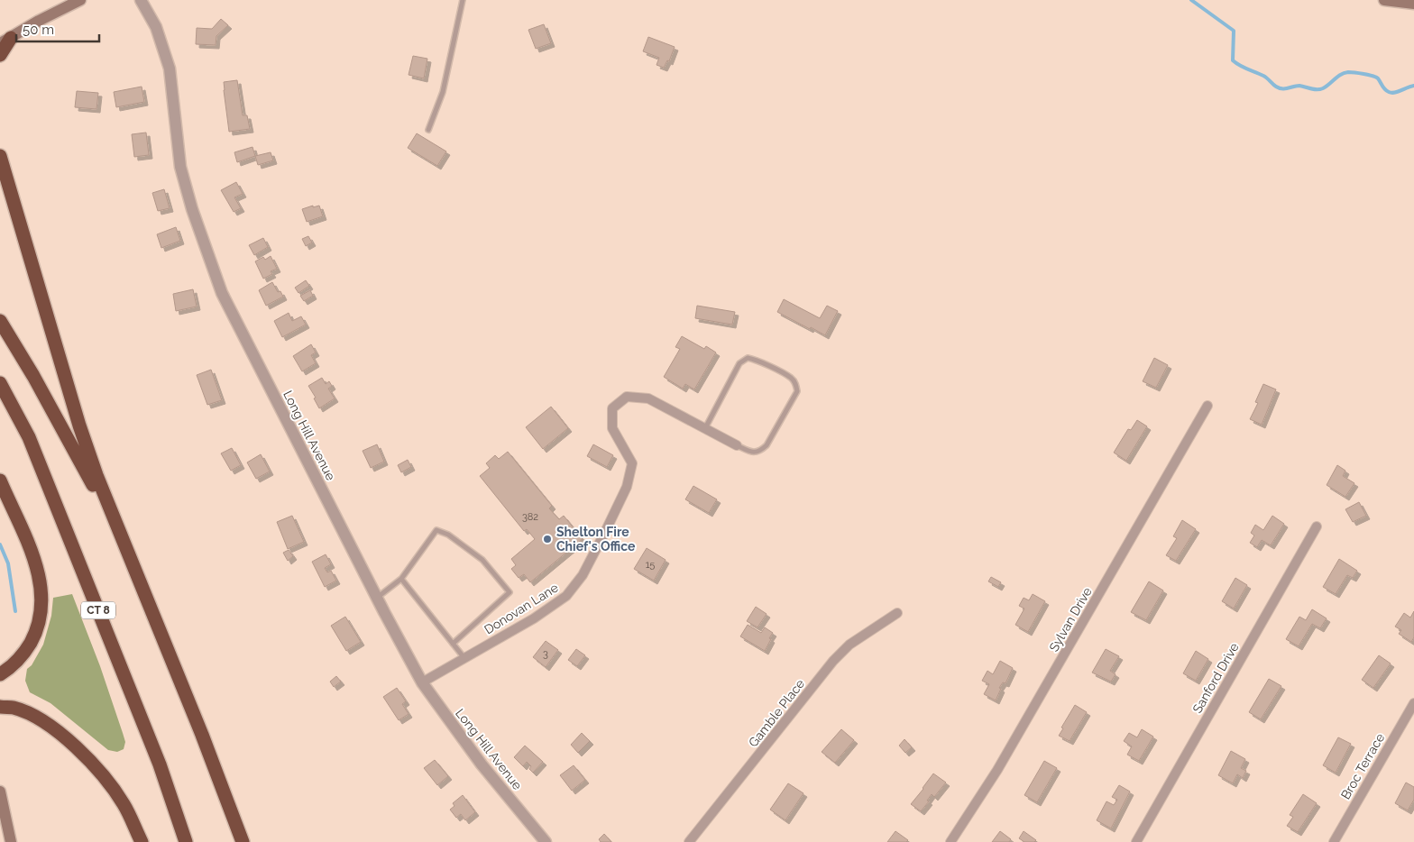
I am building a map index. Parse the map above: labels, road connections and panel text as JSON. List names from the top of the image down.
{
  "streets": {
    "highway": ["CT 8"],
    "street": [
      "Long Hill Avenue",
      "Donovan Lane",
      "Sylvan Drive",
      "Sanford Drive",
      "Gamble Place",
      "Broc Terrace"
    ]
  },
  "crossings": [
    ["Long Hill Avenue", "Donovan Lane"]
  ],
  "places": ["Shelton Fire Chief's Office"],
  "house_numbers": ["382", "15", "3"],
  "scale_bar": "50 m"
}
